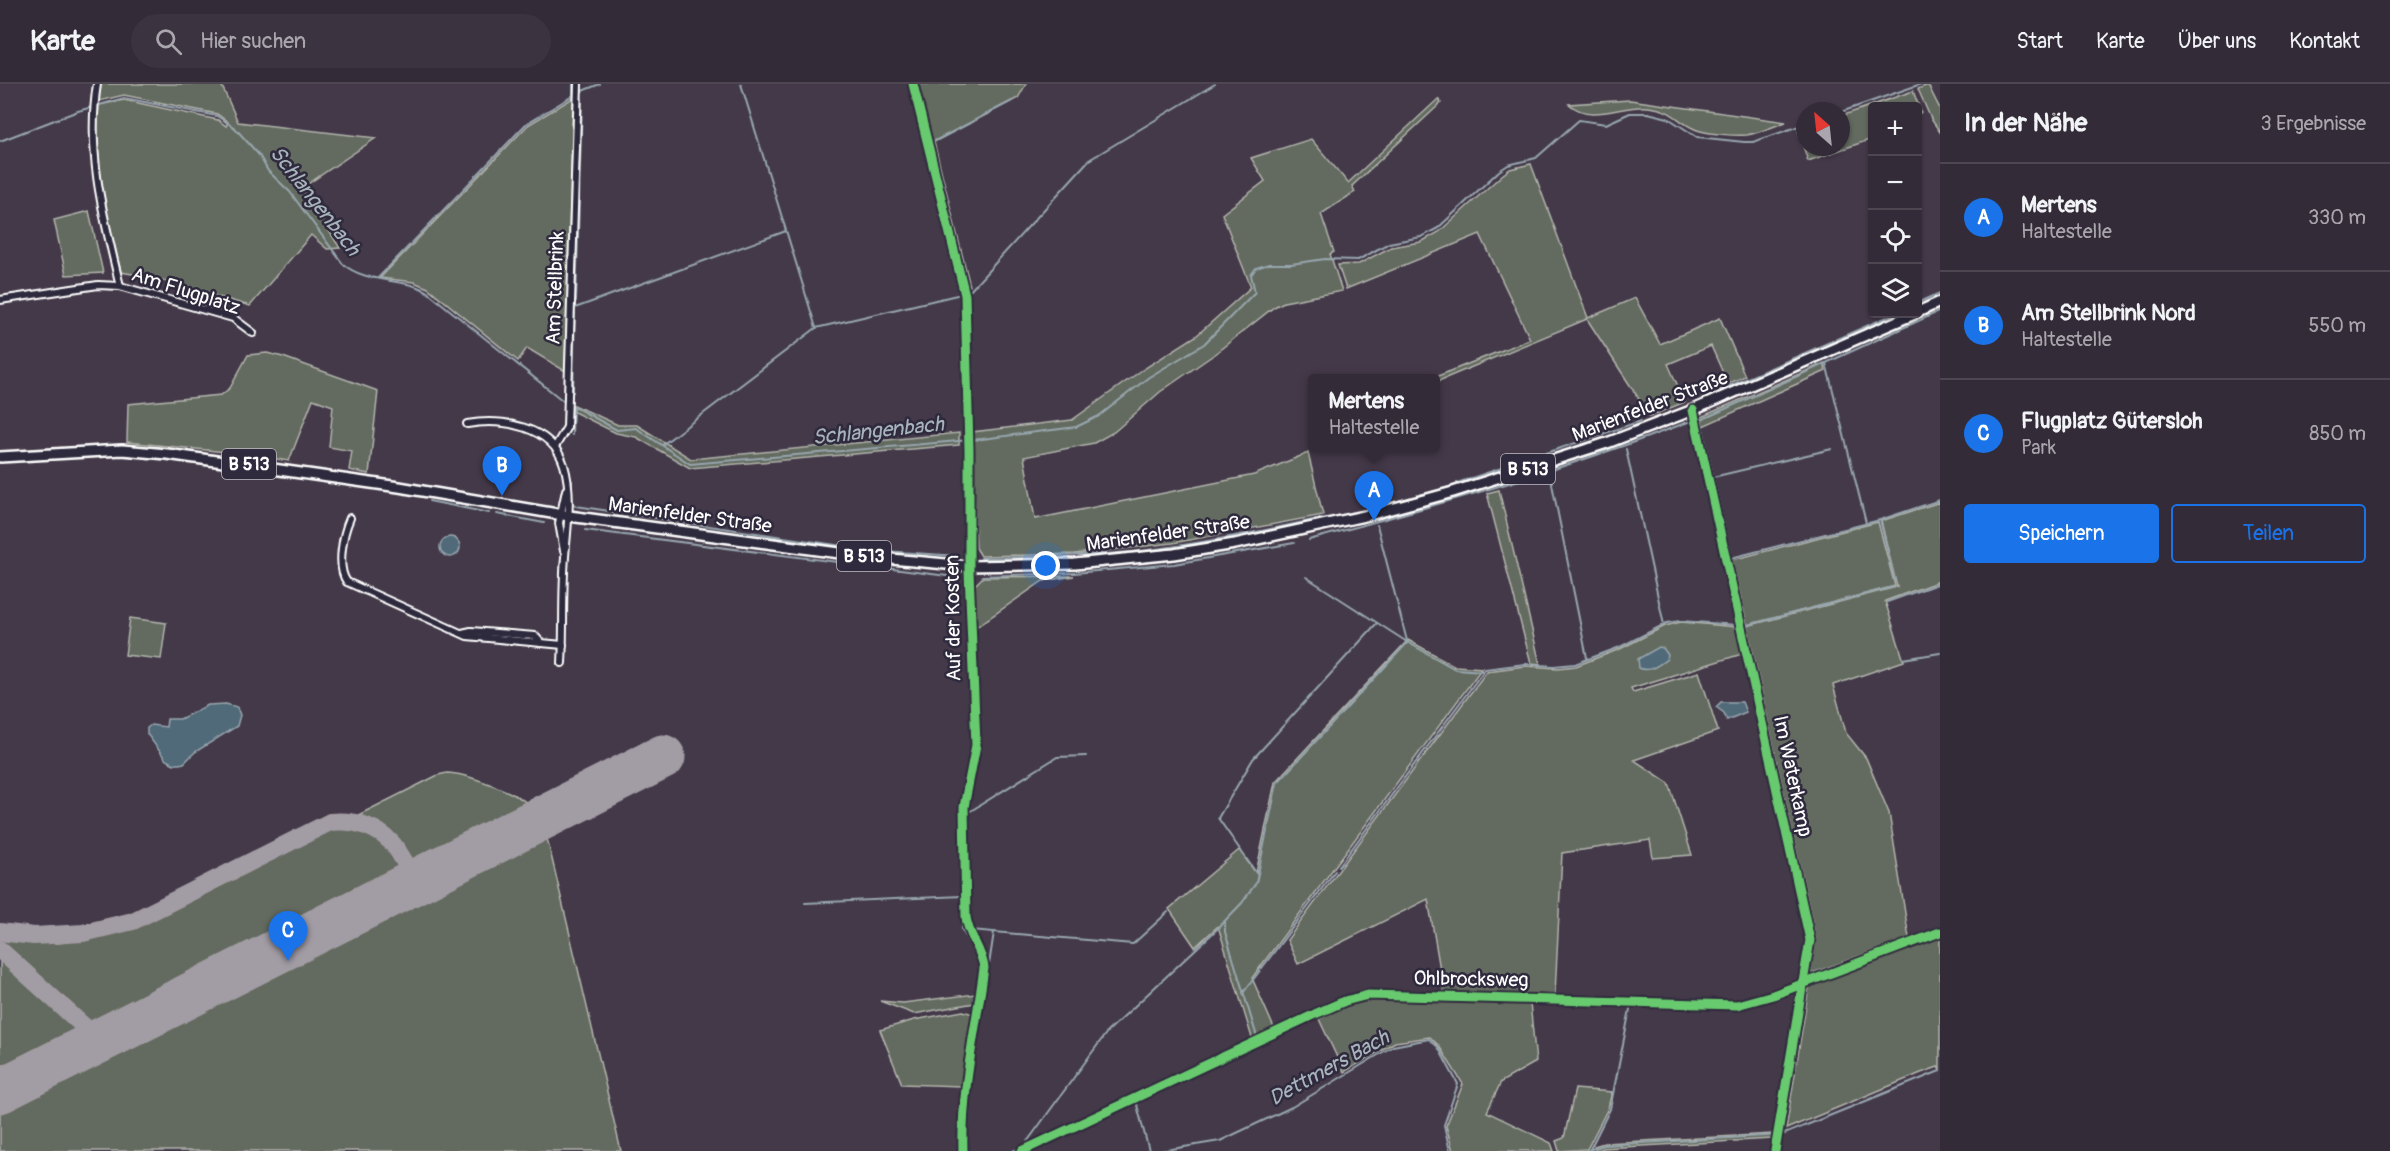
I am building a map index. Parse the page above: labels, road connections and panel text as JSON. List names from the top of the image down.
{
  "streets": {
    "main road": ["Marienfelder Straße", "B 513"],
    "street": [
      "Am Stellbrink",
      "Am Flugplatz",
      "Auf der Kosten",
      "Im Waterkamp",
      "Ohlbrocksweg"
    ]
  },
  "crossings": [
    ["Marienfelder Straße", "Auf der Kosten"],
    ["Marienfelder Straße", "Im Waterkamp"],
    ["Im Waterkamp", "Ohlbrocksweg"]
  ],
  "water": ["Schlangenbach", "Dettmers Bach"],
  "north": "top left",
  "page": {
    "header": "Karte",
    "search": "Hier suchen",
    "nav": [
      "Start",
      "Karte",
      "Über uns",
      "Kontakt"
    ],
    "heading": ["In der Nähe", "3 Ergebnisse"],
    "map_buttons": ["+", "−"],
    "list": [
      {
        "mark": "A",
        "name": "Mertens",
        "note": "Haltestelle",
        "value": "330 m"
      },
      {
        "mark": "B",
        "name": "Am Stellbrink Nord",
        "note": "Haltestelle",
        "value": "550 m"
      },
      {
        "mark": "C",
        "name": "Flugplatz Gütersloh",
        "note": "Park",
        "value": "850 m"
      }
    ],
    "popup": ["Mertens", "Haltestelle"],
    "pins": ["B", "A", "C"],
    "buttons": ["Speichern", "Teilen"]
  }
}
